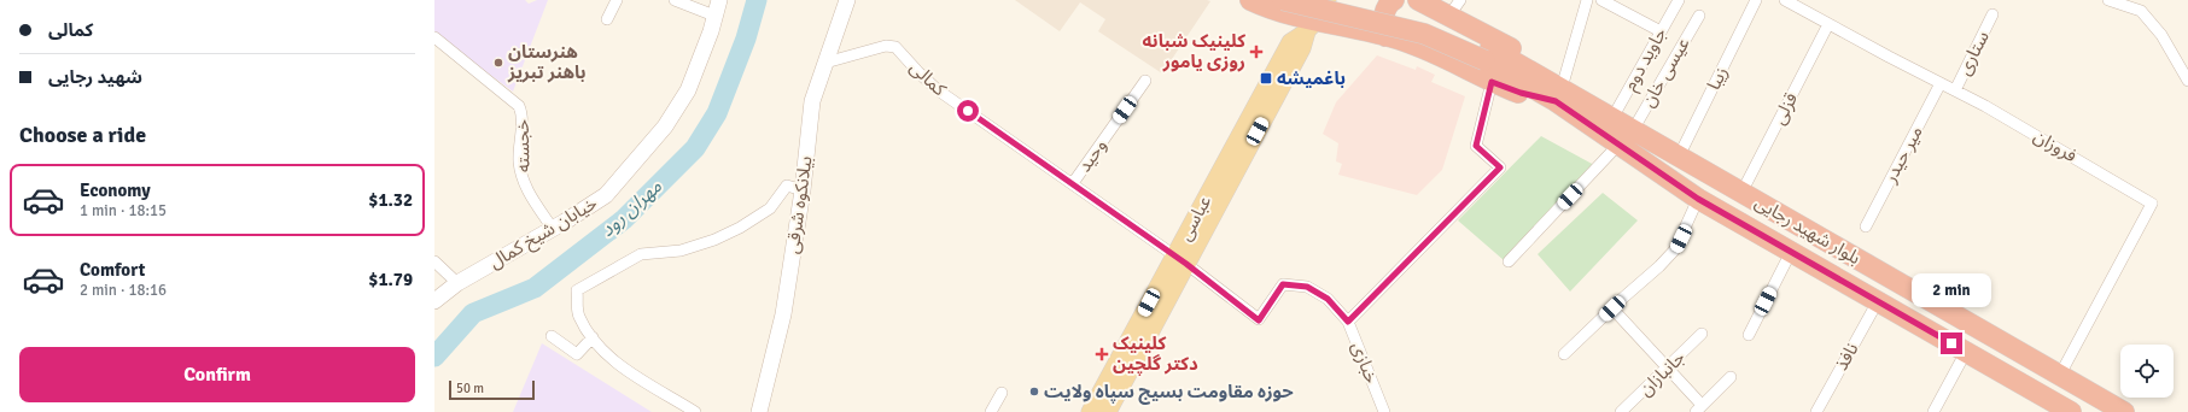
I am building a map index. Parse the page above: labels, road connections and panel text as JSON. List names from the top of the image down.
{
  "streets": {
    "highway": ["بلوار شهید رجایی"],
    "main road": ["بیلانکوه شرقی", "عباسى", "خیابان شیخ کمال"],
    "street": [
      "ستاری",
      "جاوید دوم",
      "عیسی خان",
      "کمالی",
      "زیبا",
      "قزلی",
      "خجسته",
      "فروزان",
      "میر حیدر",
      "وحید",
      "نافذ",
      "خبازی",
      "جانبازان"
    ]
  },
  "crossings": [
    ["ستاری", "فروزان"],
    ["جاوید دوم", "بلوار شهید رجایی"],
    ["عیسی خان", "بلوار شهید رجایی"],
    ["کمالی", "وحید"],
    ["کمالی", "بیلانکوه شرقی"],
    ["کمالی", "عباسى"],
    ["کمالی", "خبازی"],
    ["زیبا", "بلوار شهید رجایی"],
    ["قزلی", "فروزان"],
    ["قزلی", "بلوار شهید رجایی"],
    ["خجسته", "خیابان شیخ کمال"],
    ["فروزان", "میر حیدر"],
    ["فروزان", "بلوار شهید رجایی"],
    ["عباسى", "خبازی"]
  ],
  "water": ["مهران رود"],
  "places": {
    "health": ["کلینیک شبانه روزی یامور", "کلینیک دکتر گلچین"],
    "other": ["هنرستان باهنر تبریز", "حوزه مقاومت بسیج سپاه ولایت"],
    "transit": ["باغمیشه"]
  },
  "scale_bar": "50 m",
  "page": {
    "banner": ["کمالی", "شهید رجایی"],
    "heading": "Choose a ride",
    "list": [
      {
        "name": "Economy",
        "note": "1 min · 18:15",
        "value": "$1.32"
      },
      {
        "name": "Comfort",
        "note": "2 min · 18:16",
        "value": "$1.79"
      }
    ],
    "bubble": "2 min",
    "buttons": "Confirm",
    "scale": "50 m"
  }
}
